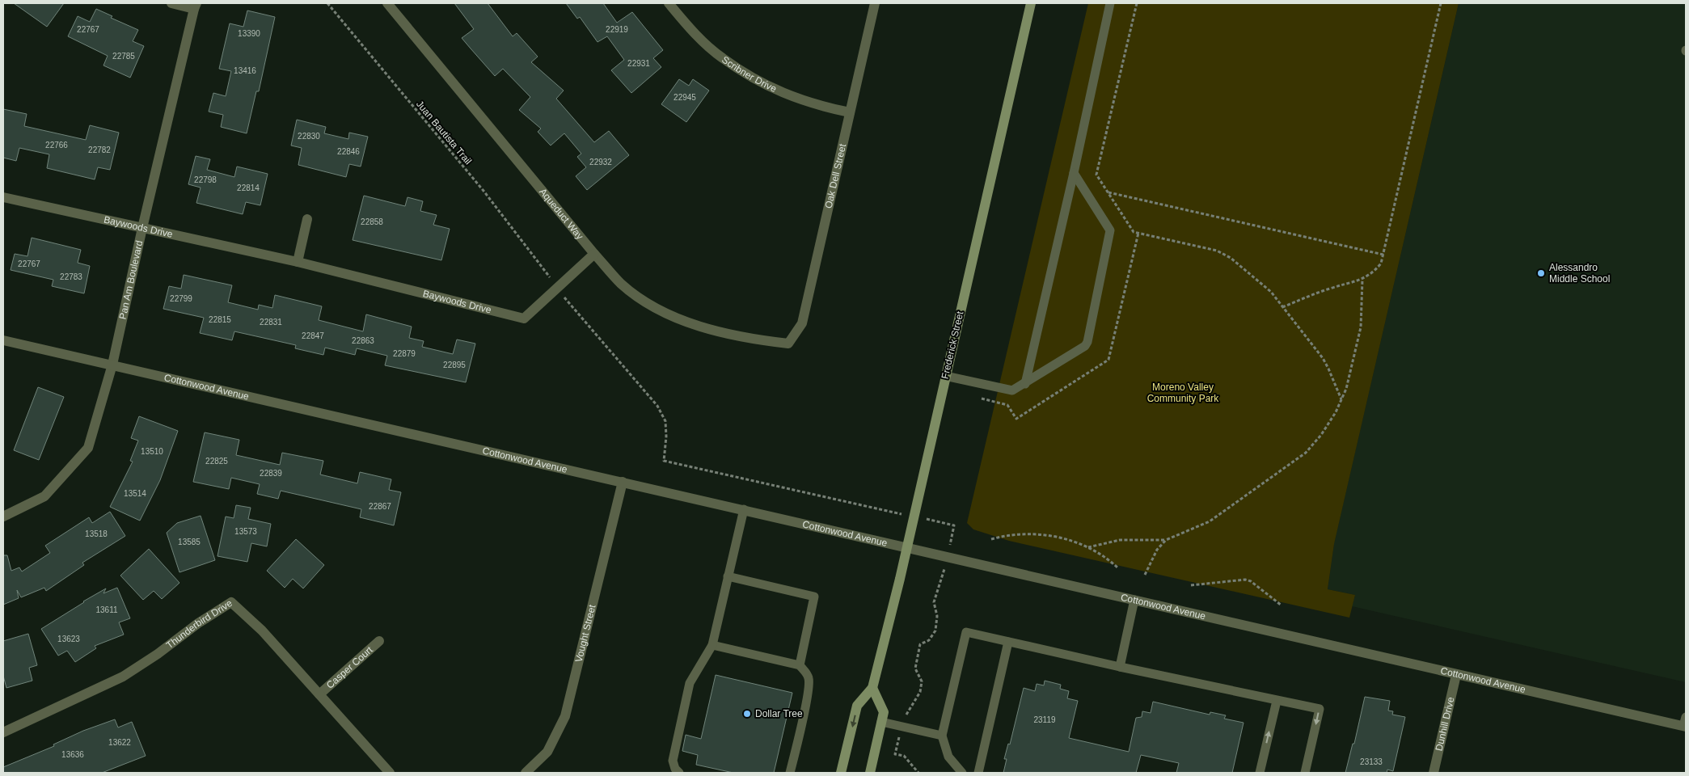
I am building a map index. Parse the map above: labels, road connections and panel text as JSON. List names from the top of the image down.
{
  "streets": {
    "main road": ["Frederick Street"],
    "street": [
      "Scribner Drive",
      "Oak Dell Street",
      "Aqueduct Way",
      "Baywoods Drive",
      "Pan Am Boulevard",
      "Cottonwood Avenue",
      "Thunderbird Drive",
      "Vought Street",
      "Casper Court",
      "Dunhill Drive"
    ],
    "path": ["Juan Bautista Trail"]
  },
  "crossings": [
    ["Scribner Drive", "Oak Dell Street"],
    ["Oak Dell Street", "Aqueduct Way"],
    ["Aqueduct Way", "Baywoods Drive"],
    ["Baywoods Drive", "Pan Am Boulevard"],
    ["Pan Am Boulevard", "Cottonwood Avenue"],
    ["Frederick Street", "Cottonwood Avenue"],
    ["Cottonwood Avenue", "Vought Street"],
    ["Cottonwood Avenue", "Dunhill Drive"],
    ["Thunderbird Drive", "Casper Court"]
  ],
  "parks": ["Moreno Valley Community Park"],
  "places": ["Alessandro Middle School", "Dollar Tree"],
  "house_numbers": [
    "22767",
    "22919",
    "13390",
    "22785",
    "22931",
    "13416",
    "22945",
    "22830",
    "22766",
    "22782",
    "22846",
    "22932",
    "22798",
    "22814",
    "22858",
    "22767",
    "22783",
    "22799",
    "22815",
    "22831",
    "22847",
    "22863",
    "22879",
    "22895",
    "13510",
    "22825",
    "22839",
    "13514",
    "22867",
    "13573",
    "13518",
    "13585",
    "13611",
    "13623",
    "23119",
    "13622",
    "13636",
    "23133"
  ]
}
